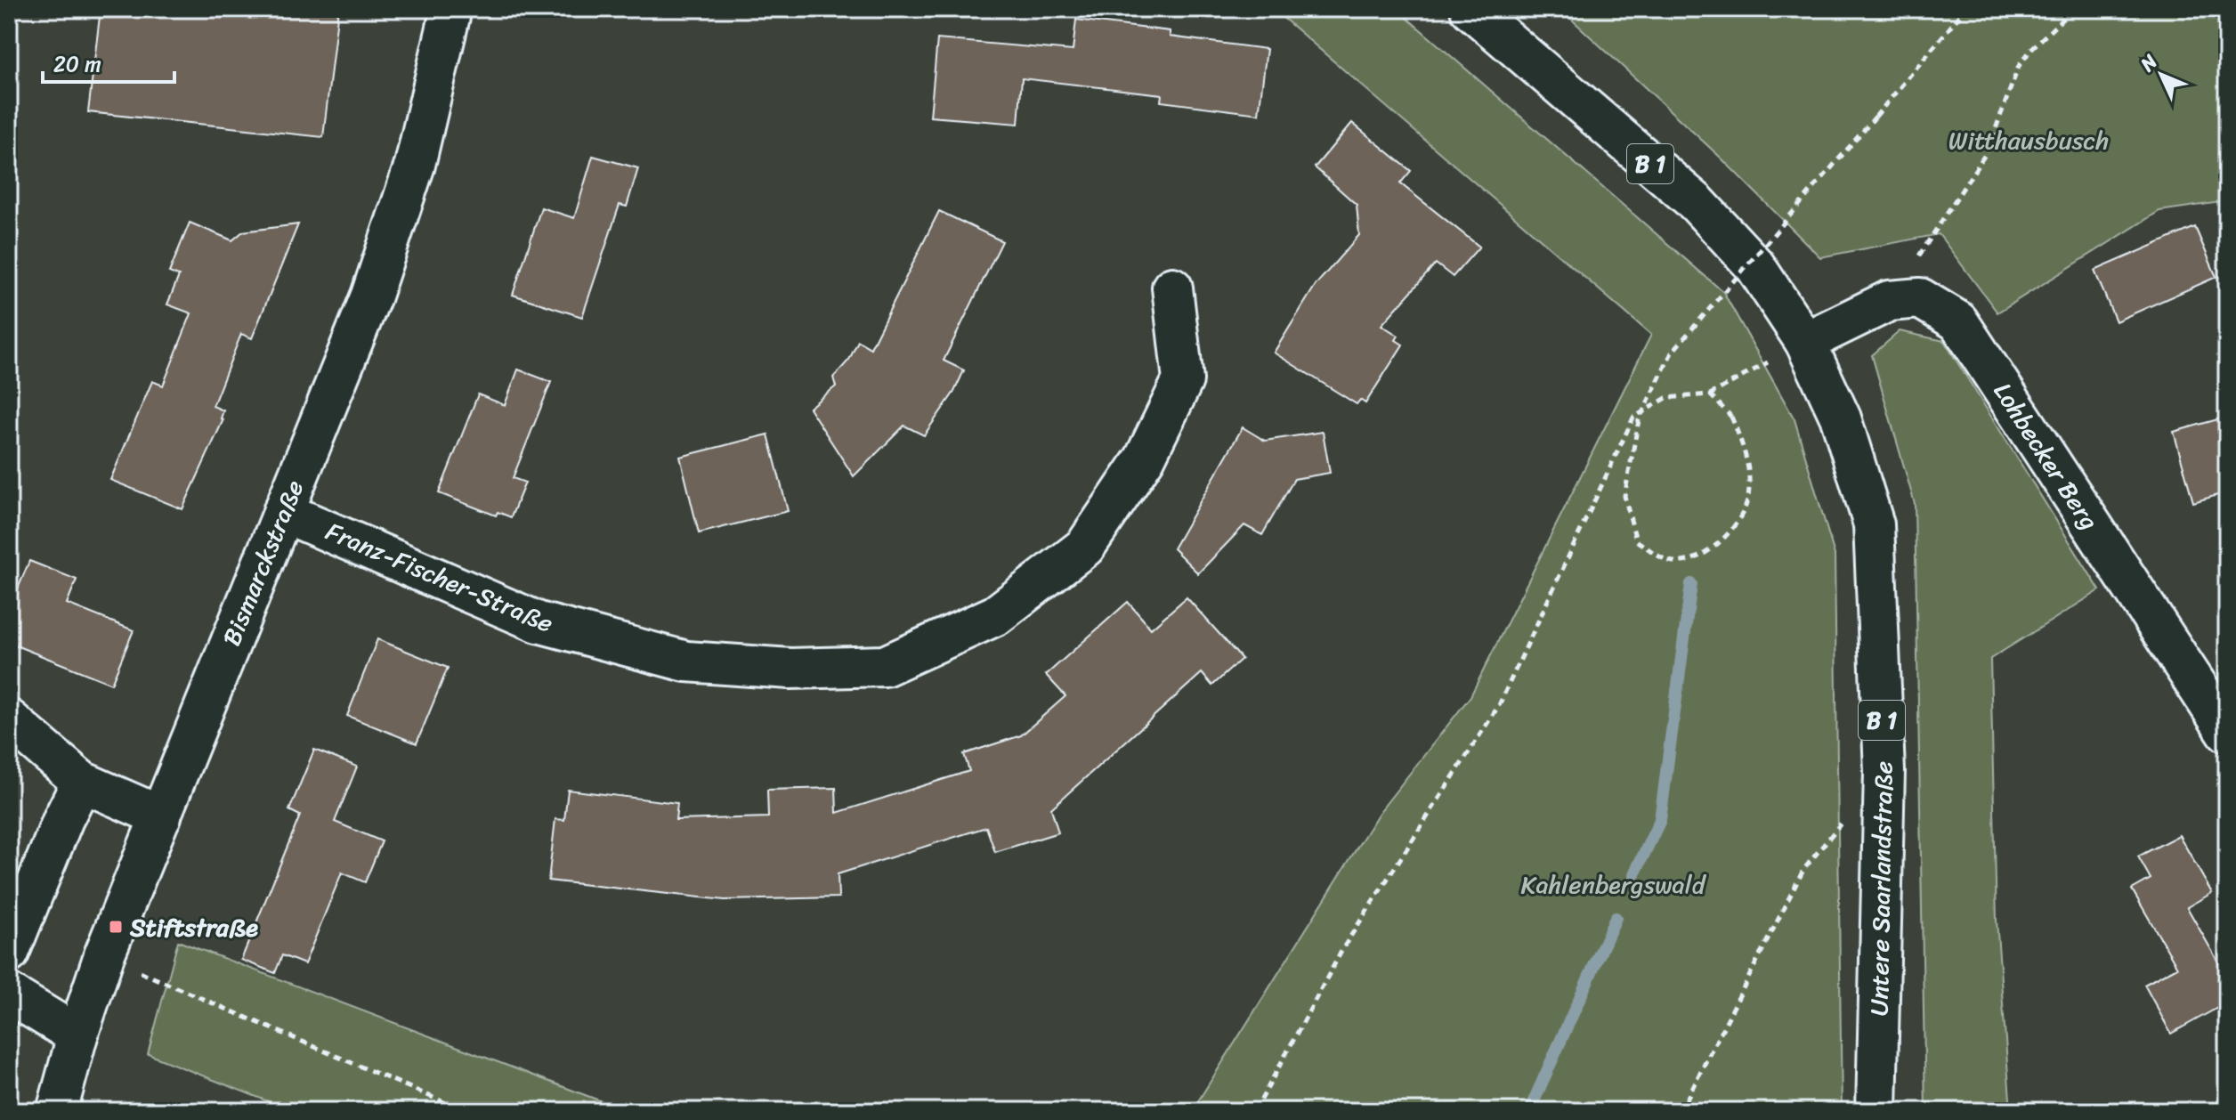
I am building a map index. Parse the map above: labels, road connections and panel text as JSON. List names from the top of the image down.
{
  "streets": {
    "main road": [
      "B 1",
      "Lohbecker Berg",
      "Bismarckstraße",
      "Franz-Fischer-Straße",
      "Untere Saarlandstraße"
    ]
  },
  "crossings": [
    ["Lohbecker Berg", "Untere Saarlandstraße"],
    ["Bismarckstraße", "Franz-Fischer-Straße"]
  ],
  "parks": ["Witthausbusch", "Kahlenbergswald"],
  "places": {
    "transit": ["Stiftstraße"]
  },
  "scale_bar": "20 m",
  "north": "top left"
}
